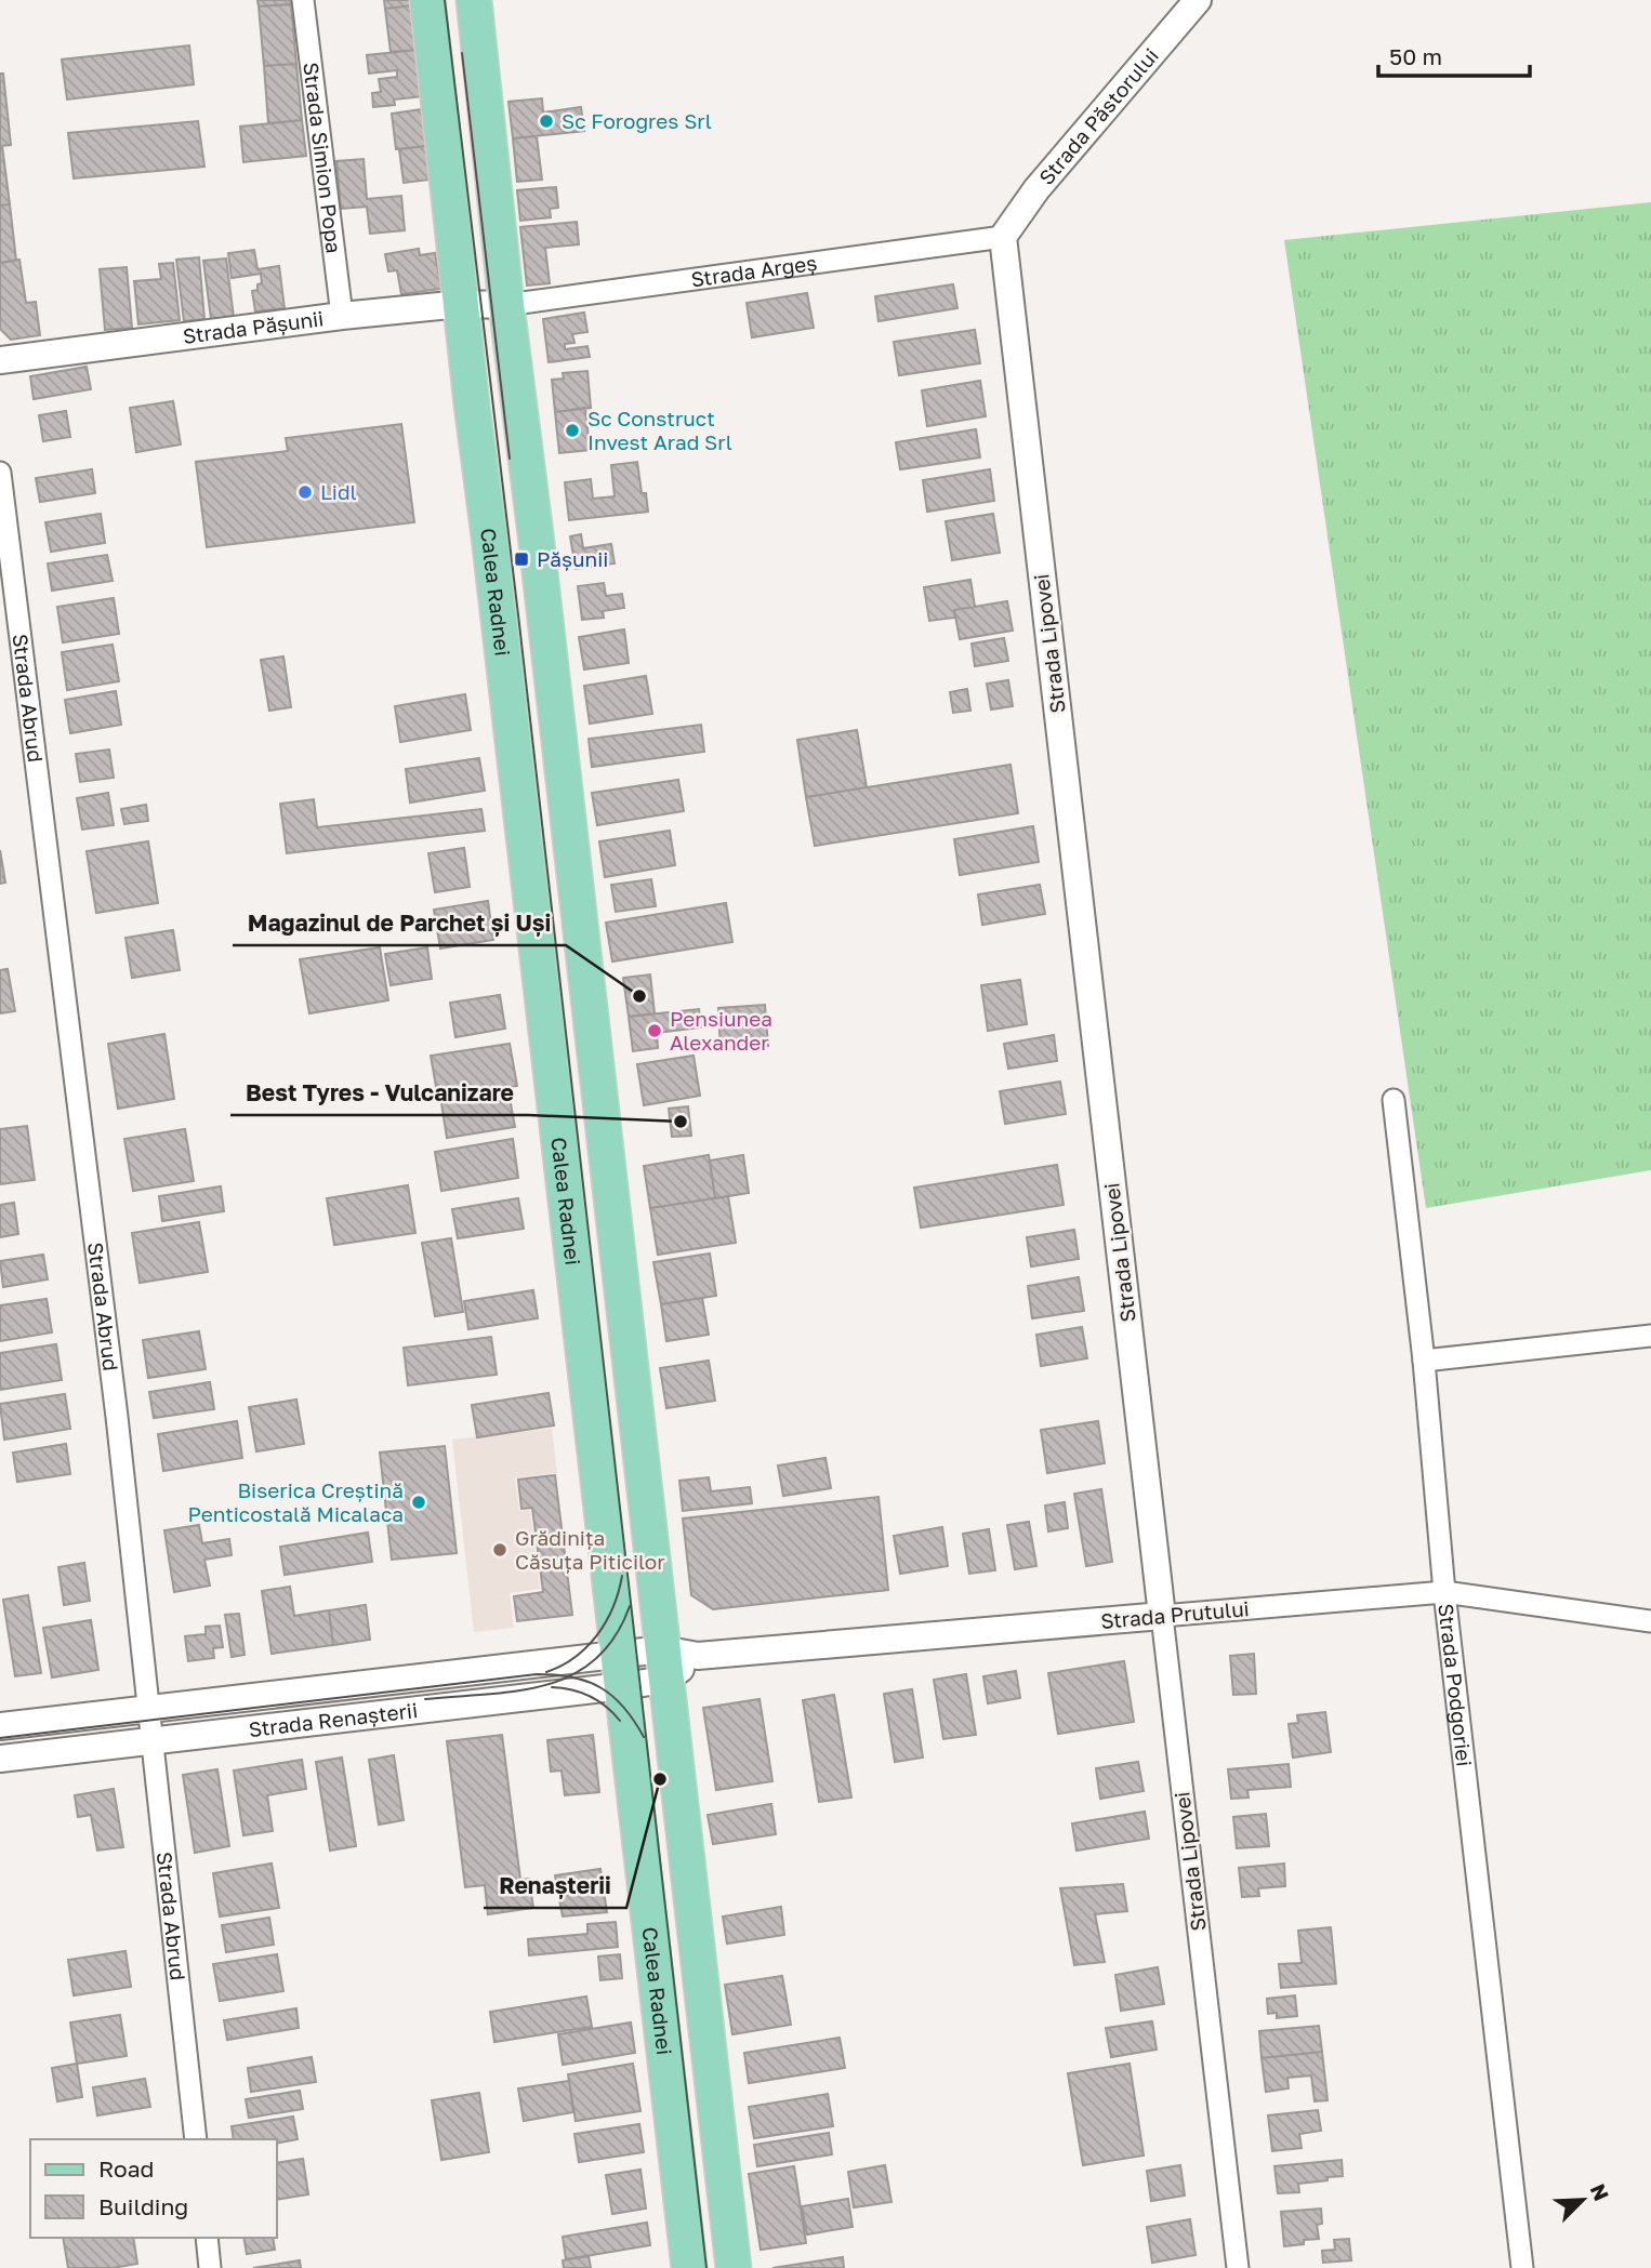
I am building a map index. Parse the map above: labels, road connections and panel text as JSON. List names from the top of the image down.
{
  "streets": {
    "main road": ["Calea Radnei"],
    "street": [
      "Strada Păstorului",
      "Strada Simion Popa",
      "Strada Argeș",
      "Strada Pășunii",
      "Strada Lipovei",
      "Strada Abrud",
      "Strada Prutului",
      "Strada Podgoriei",
      "Strada Renașterii"
    ]
  },
  "crossings": [
    ["Strada Păstorului", "Strada Argeș"],
    ["Strada Păstorului", "Strada Lipovei"],
    ["Strada Simion Popa", "Strada Pășunii"],
    ["Strada Argeș", "Strada Pășunii"],
    ["Strada Argeș", "Calea Radnei"],
    ["Strada Argeș", "Strada Lipovei"],
    ["Strada Pășunii", "Calea Radnei"],
    ["Calea Radnei", "Strada Prutului"],
    ["Calea Radnei", "Strada Renașterii"],
    ["Strada Lipovei", "Strada Prutului"],
    ["Strada Abrud", "Strada Renașterii"],
    ["Strada Prutului", "Strada Podgoriei"],
    ["Strada Prutului", "Strada Renașterii"]
  ],
  "places": {
    "other": [
      "Sc Forogres Srl",
      "Sc Construct Invest Arad Srl",
      "Lidl",
      "Magazinul de Parchet și Uși",
      "Pensiunea Alexander",
      "Best Tyres - Vulcanizare",
      "Biserica Creștină Penticostală Micalaca",
      "Grădinița Căsuța Piticilor",
      "Renașterii"
    ],
    "transit": ["Pășunii"]
  },
  "legend": ["Road", "Building"],
  "scale_bar": "50 m",
  "north": "top right"
}
